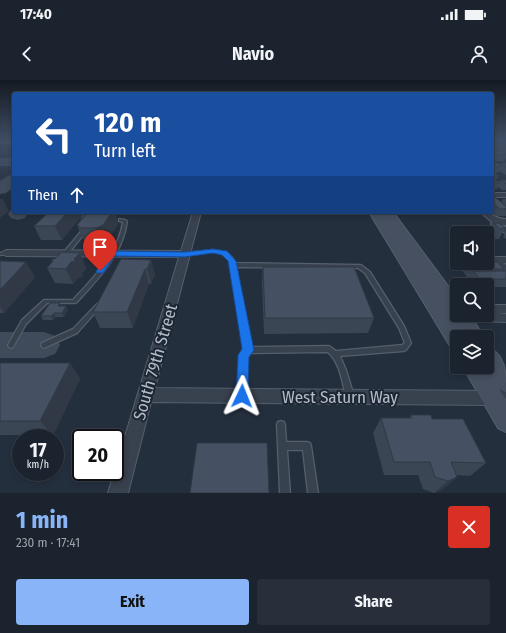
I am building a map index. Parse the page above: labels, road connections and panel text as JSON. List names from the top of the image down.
{
  "streets": {
    "street": ["South 79th Street", "West Saturn Way"]
  },
  "crossings": [
    ["South 79th Street", "West Saturn Way"]
  ],
  "page": {
    "status": "17:40",
    "header": "Navio",
    "turn": ["120 m", "Turn left"],
    "then": "Then",
    "speed": "17 km/h",
    "limit": "20",
    "heading": ["1 min", "230 m · 17:41"],
    "buttons": ["Exit", "Share"]
  }
}
